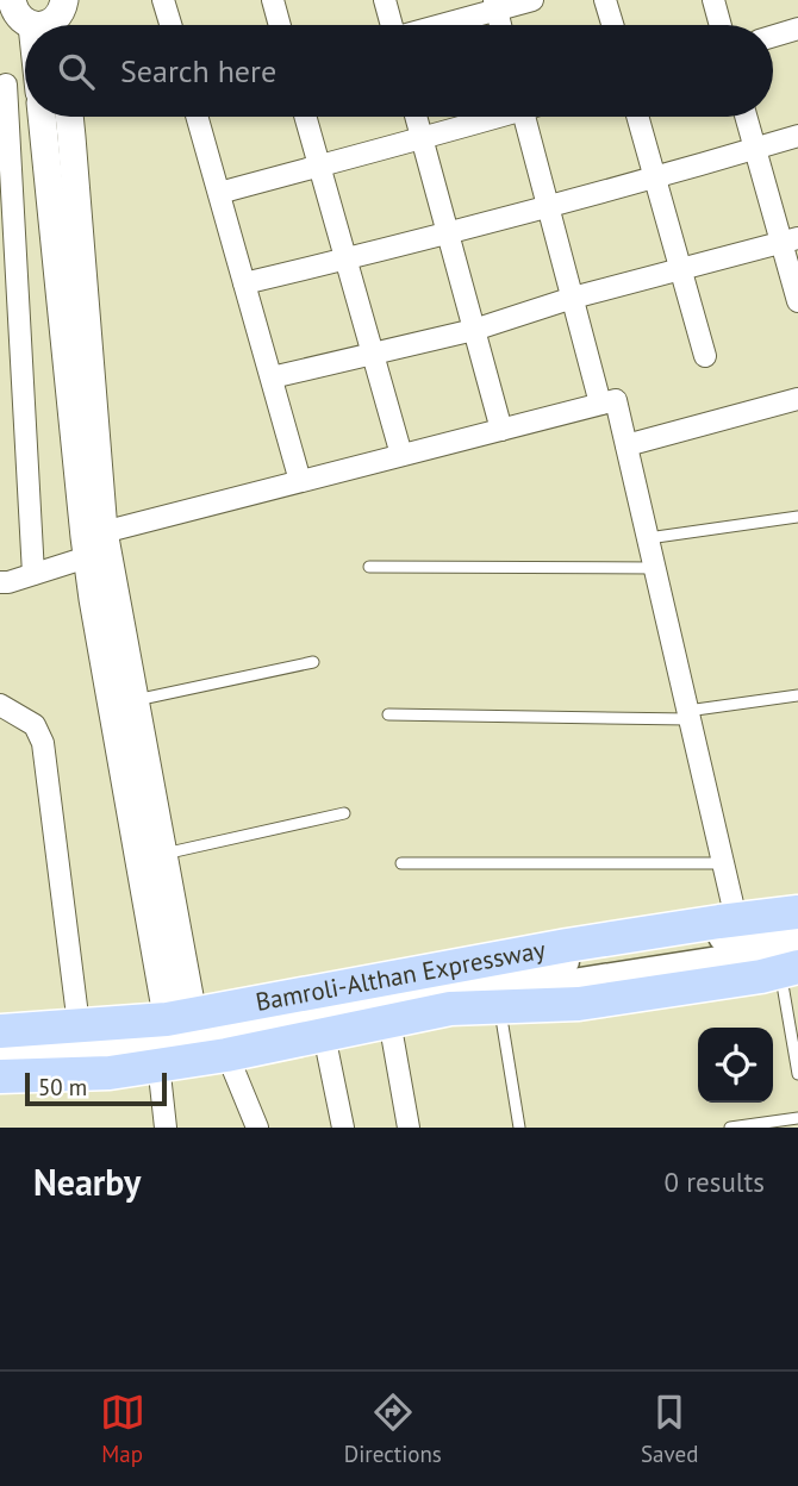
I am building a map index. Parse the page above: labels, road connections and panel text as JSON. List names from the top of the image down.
{
  "streets": {
    "main road": ["Bamroli-Althan Expressway"]
  },
  "scale_bar": "50 m",
  "page": {
    "search": "Search here",
    "scale": "50 m",
    "heading": ["Nearby", "0 results"],
    "nav": ["Map", "Directions", "Saved"]
  }
}
